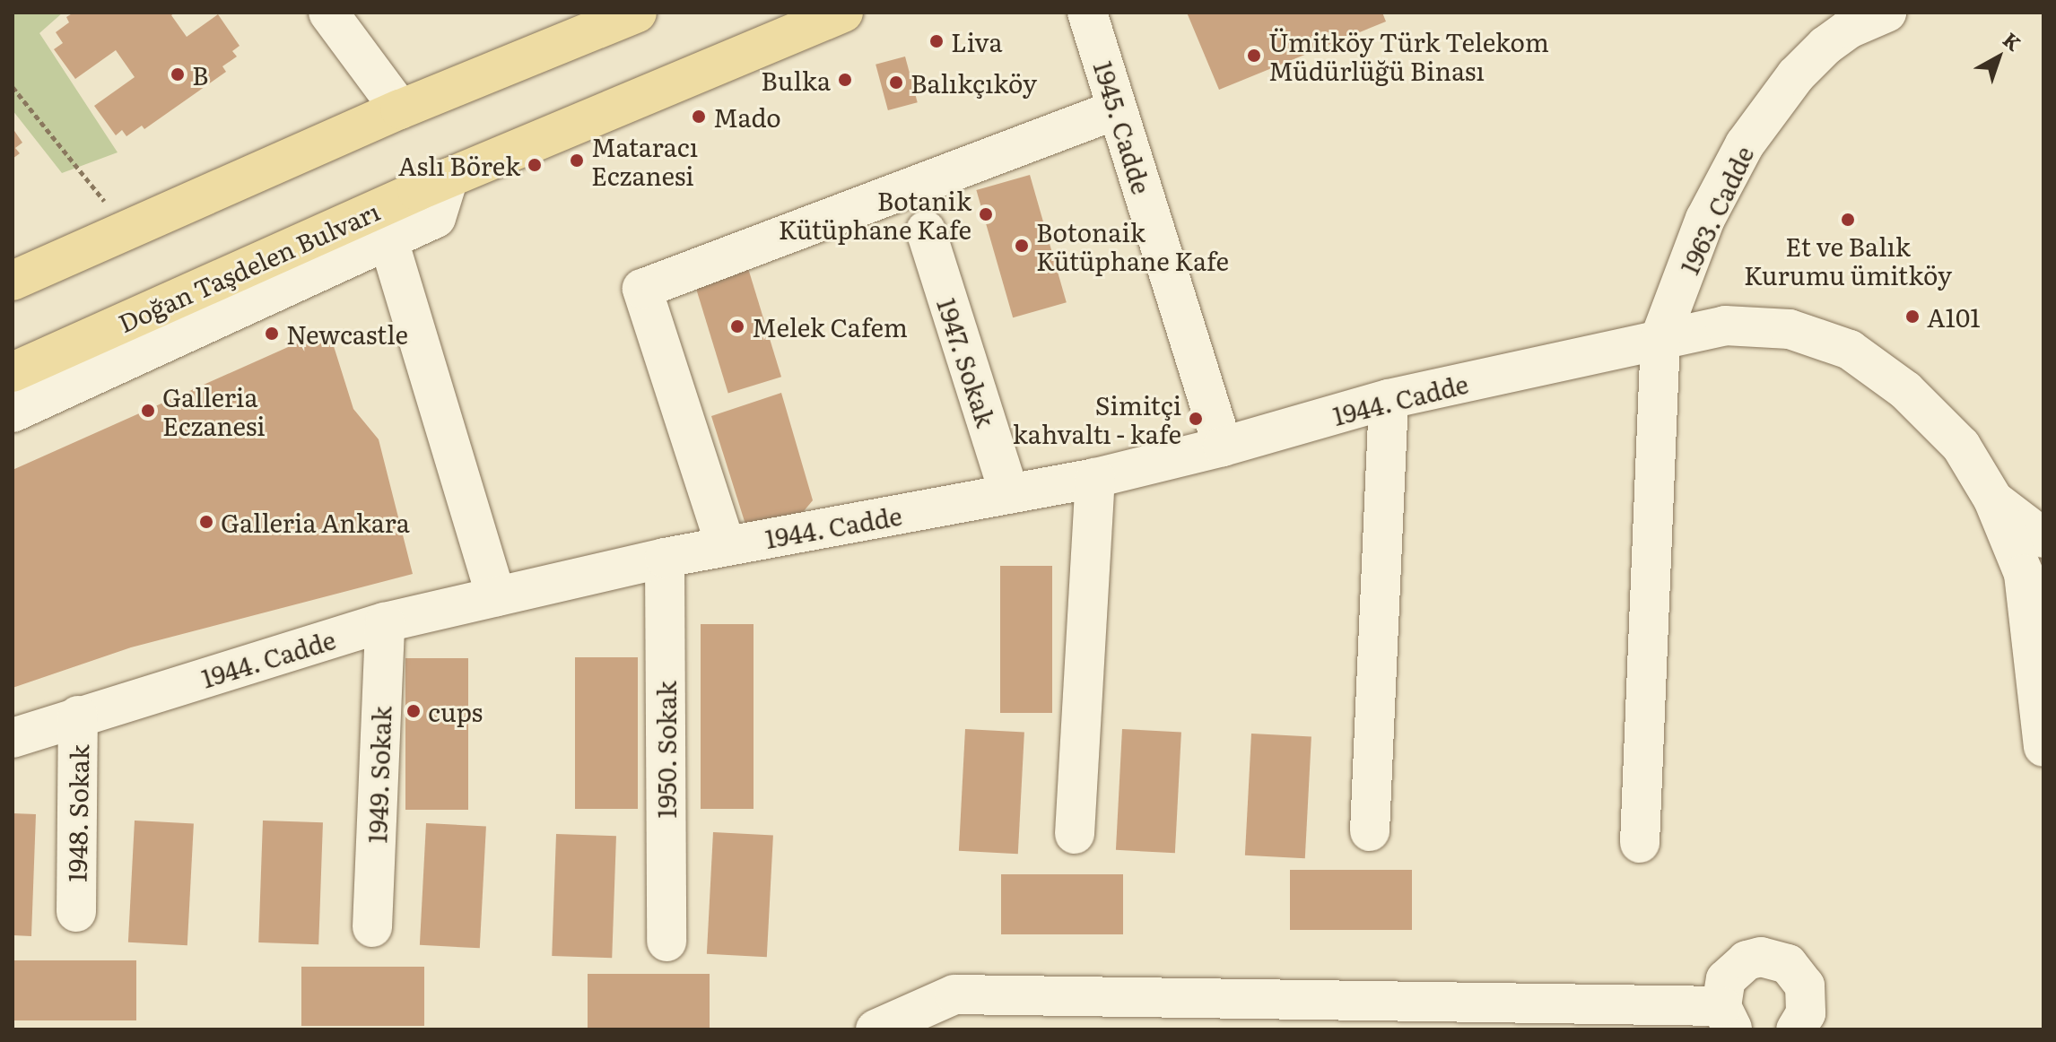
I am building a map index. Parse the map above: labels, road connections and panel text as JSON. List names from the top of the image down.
{
  "streets": {
    "main road": ["Doğan Taşdelen Bulvarı"],
    "street": [
      "1945. Cadde",
      "1963. Cadde",
      "1947. Sokak",
      "1944. Cadde",
      "1950. Sokak",
      "1949. Sokak",
      "1948. Sokak"
    ]
  },
  "crossings": [
    ["1945. Cadde", "1944. Cadde"],
    ["1963. Cadde", "1944. Cadde"],
    ["1947. Sokak", "1944. Cadde"],
    ["1944. Cadde", "1950. Sokak"],
    ["1944. Cadde", "1949. Sokak"],
    ["1944. Cadde", "1948. Sokak"]
  ],
  "places": [
    "Liva",
    "Ümitköy Türk Telekom Müdürlüğü Binası",
    "B",
    "Bulka",
    "Balıkçıköy",
    "Mado",
    "Mataracı Eczanesi",
    "Aslı Börek",
    "Botanik Kütüphane Kafe",
    "Et ve Balık Kurumu ümitköy",
    "Botonaik Kütüphane Kafe",
    "A101",
    "Melek Cafem",
    "Newcastle",
    "Galleria Eczanesi",
    "Simitçi kahvaltı - kafe",
    "Galleria Ankara",
    "cups"
  ],
  "north": "top right"
}
